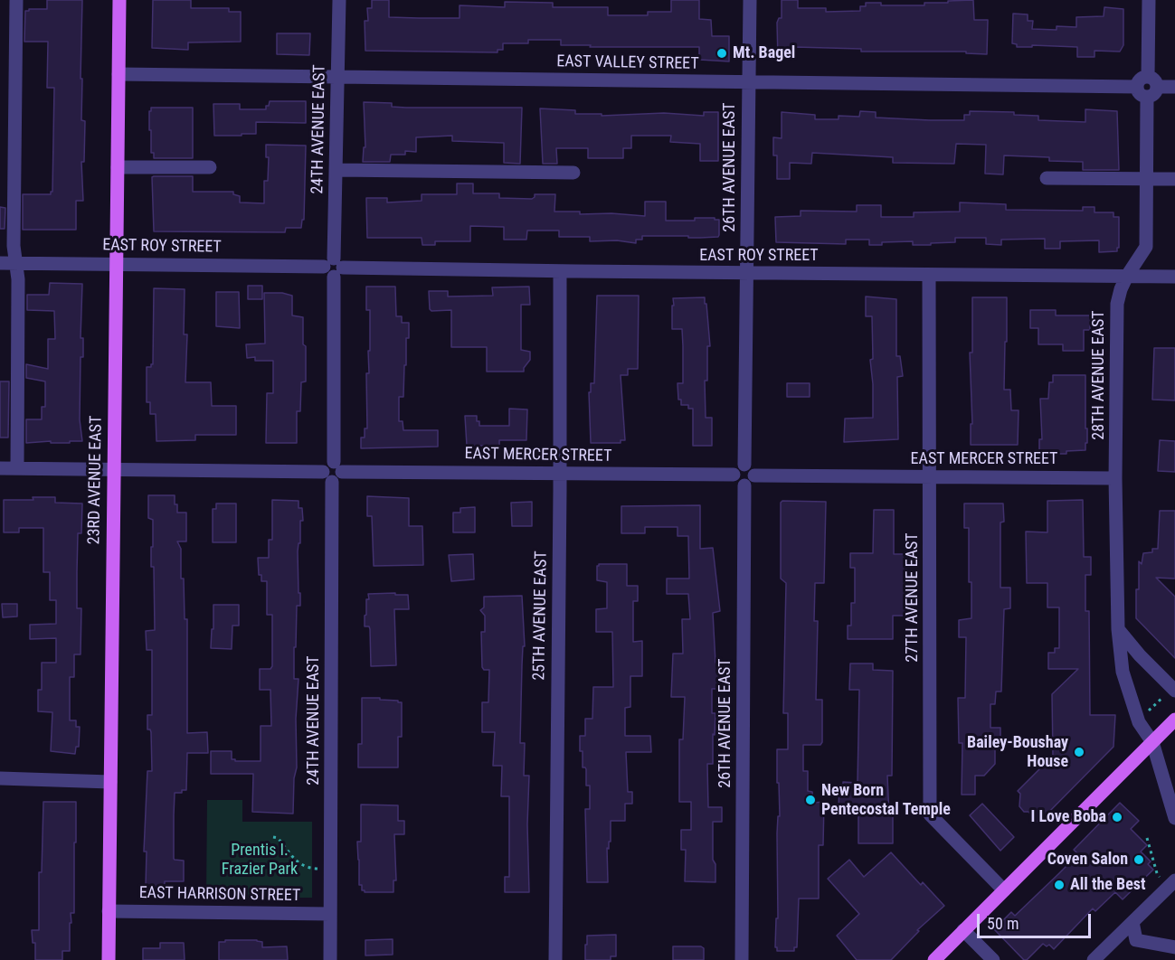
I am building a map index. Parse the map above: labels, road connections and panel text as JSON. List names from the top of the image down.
{
  "streets": {
    "main road": ["23RD AVENUE EAST"],
    "street": [
      "EAST VALLEY STREET",
      "24TH AVENUE EAST",
      "26TH AVENUE EAST",
      "EAST ROY STREET",
      "28TH AVENUE EAST",
      "EAST MERCER STREET",
      "27TH AVENUE EAST",
      "25TH AVENUE EAST",
      "EAST HARRISON STREET"
    ]
  },
  "crossings": [
    ["EAST VALLEY STREET", "24TH AVENUE EAST"],
    ["EAST VALLEY STREET", "26TH AVENUE EAST"],
    ["EAST VALLEY STREET", "28TH AVENUE EAST"],
    ["EAST VALLEY STREET", "23RD AVENUE EAST"],
    ["24TH AVENUE EAST", "EAST ROY STREET"],
    ["24TH AVENUE EAST", "EAST MERCER STREET"],
    ["24TH AVENUE EAST", "EAST HARRISON STREET"],
    ["26TH AVENUE EAST", "EAST ROY STREET"],
    ["26TH AVENUE EAST", "EAST MERCER STREET"],
    ["EAST ROY STREET", "28TH AVENUE EAST"],
    ["EAST ROY STREET", "23RD AVENUE EAST"],
    ["EAST ROY STREET", "27TH AVENUE EAST"],
    ["EAST ROY STREET", "25TH AVENUE EAST"],
    ["28TH AVENUE EAST", "EAST MERCER STREET"],
    ["EAST MERCER STREET", "23RD AVENUE EAST"],
    ["EAST MERCER STREET", "27TH AVENUE EAST"],
    ["EAST MERCER STREET", "25TH AVENUE EAST"],
    ["23RD AVENUE EAST", "EAST HARRISON STREET"]
  ],
  "parks": ["Prentis I. Frazier Park"],
  "places": [
    "Mt. Bagel",
    "Bailey-Boushay House",
    "New Born Pentecostal Temple",
    "I Love Boba",
    "Coven Salon",
    "All the Best"
  ],
  "scale_bar": "50 m"
}
